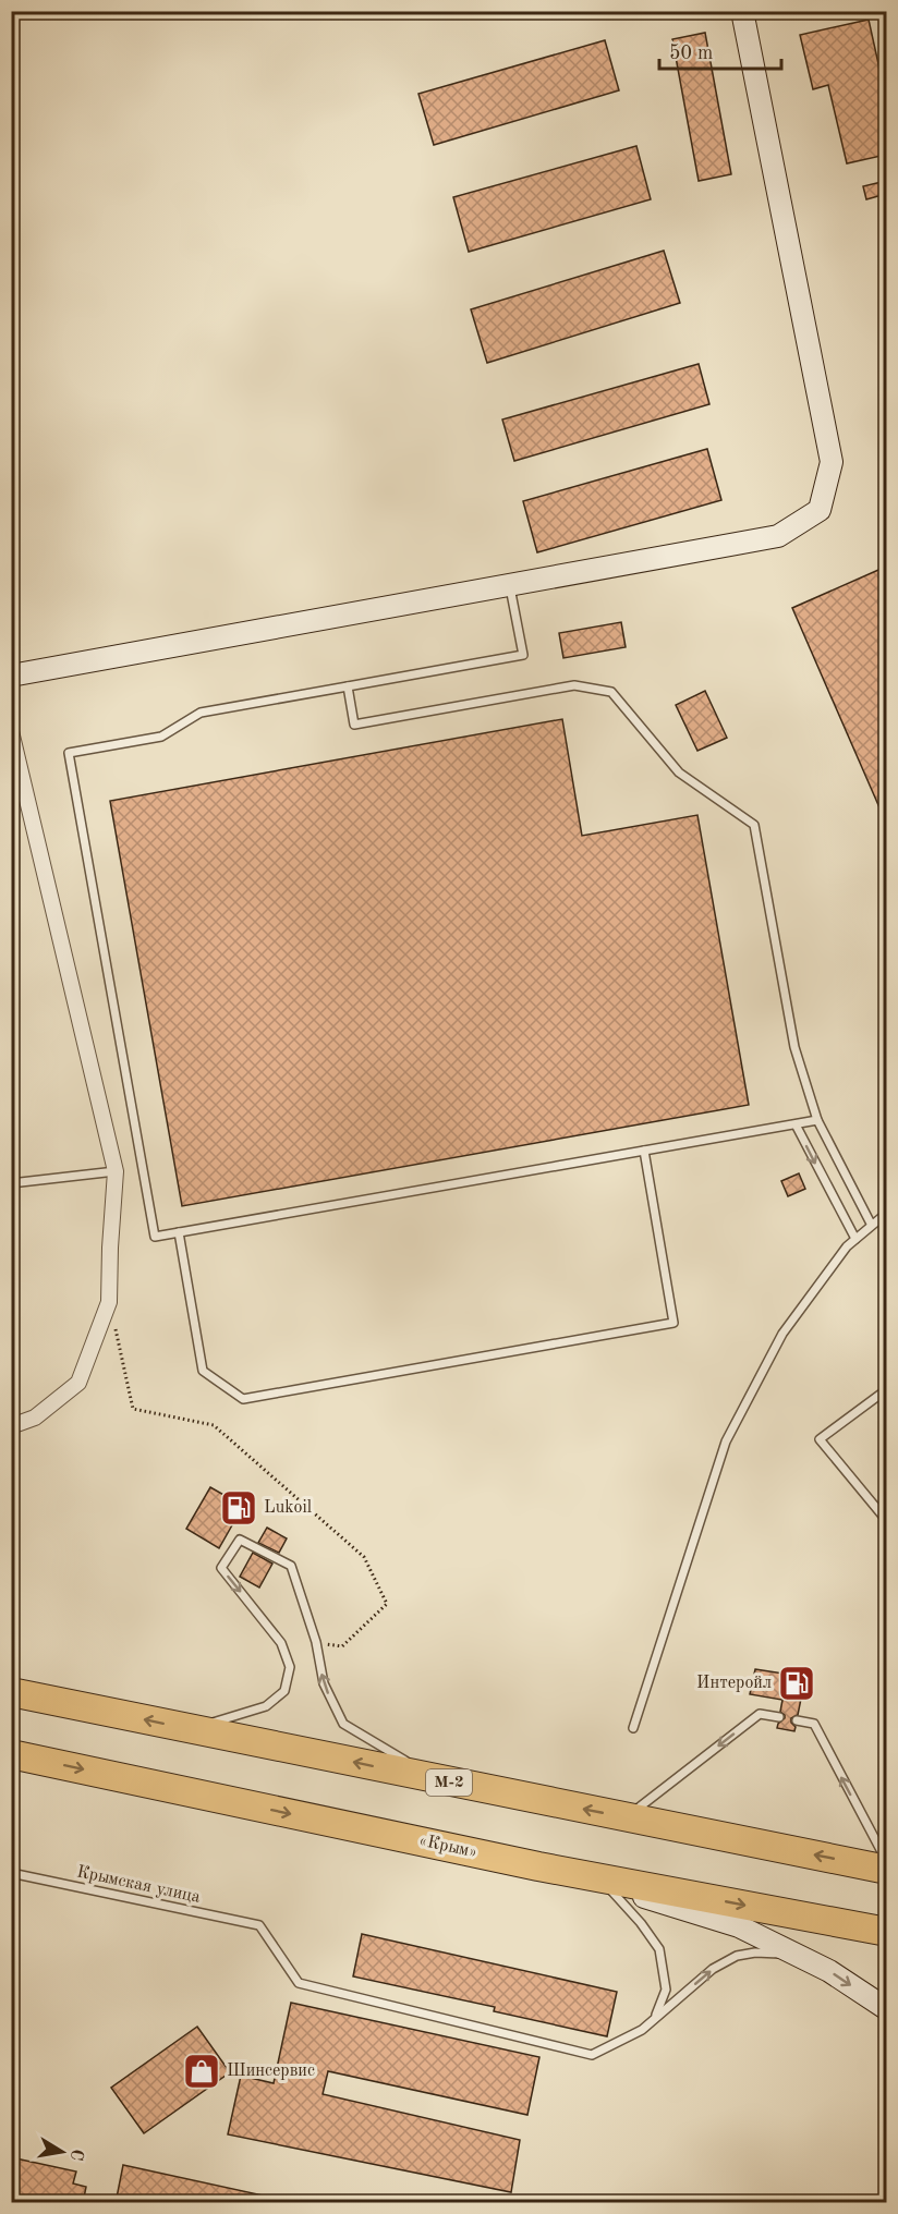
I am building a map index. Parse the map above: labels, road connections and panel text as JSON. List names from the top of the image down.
{
  "streets": {
    "highway": ["М-2", "«Крым»"],
    "lane": ["Крымская улица"]
  },
  "places": {
    "fuel station": ["Lukoil", "Интеройл"],
    "shop": ["Шинсервис"]
  },
  "scale_bar": "50 m",
  "north": "right"
}
